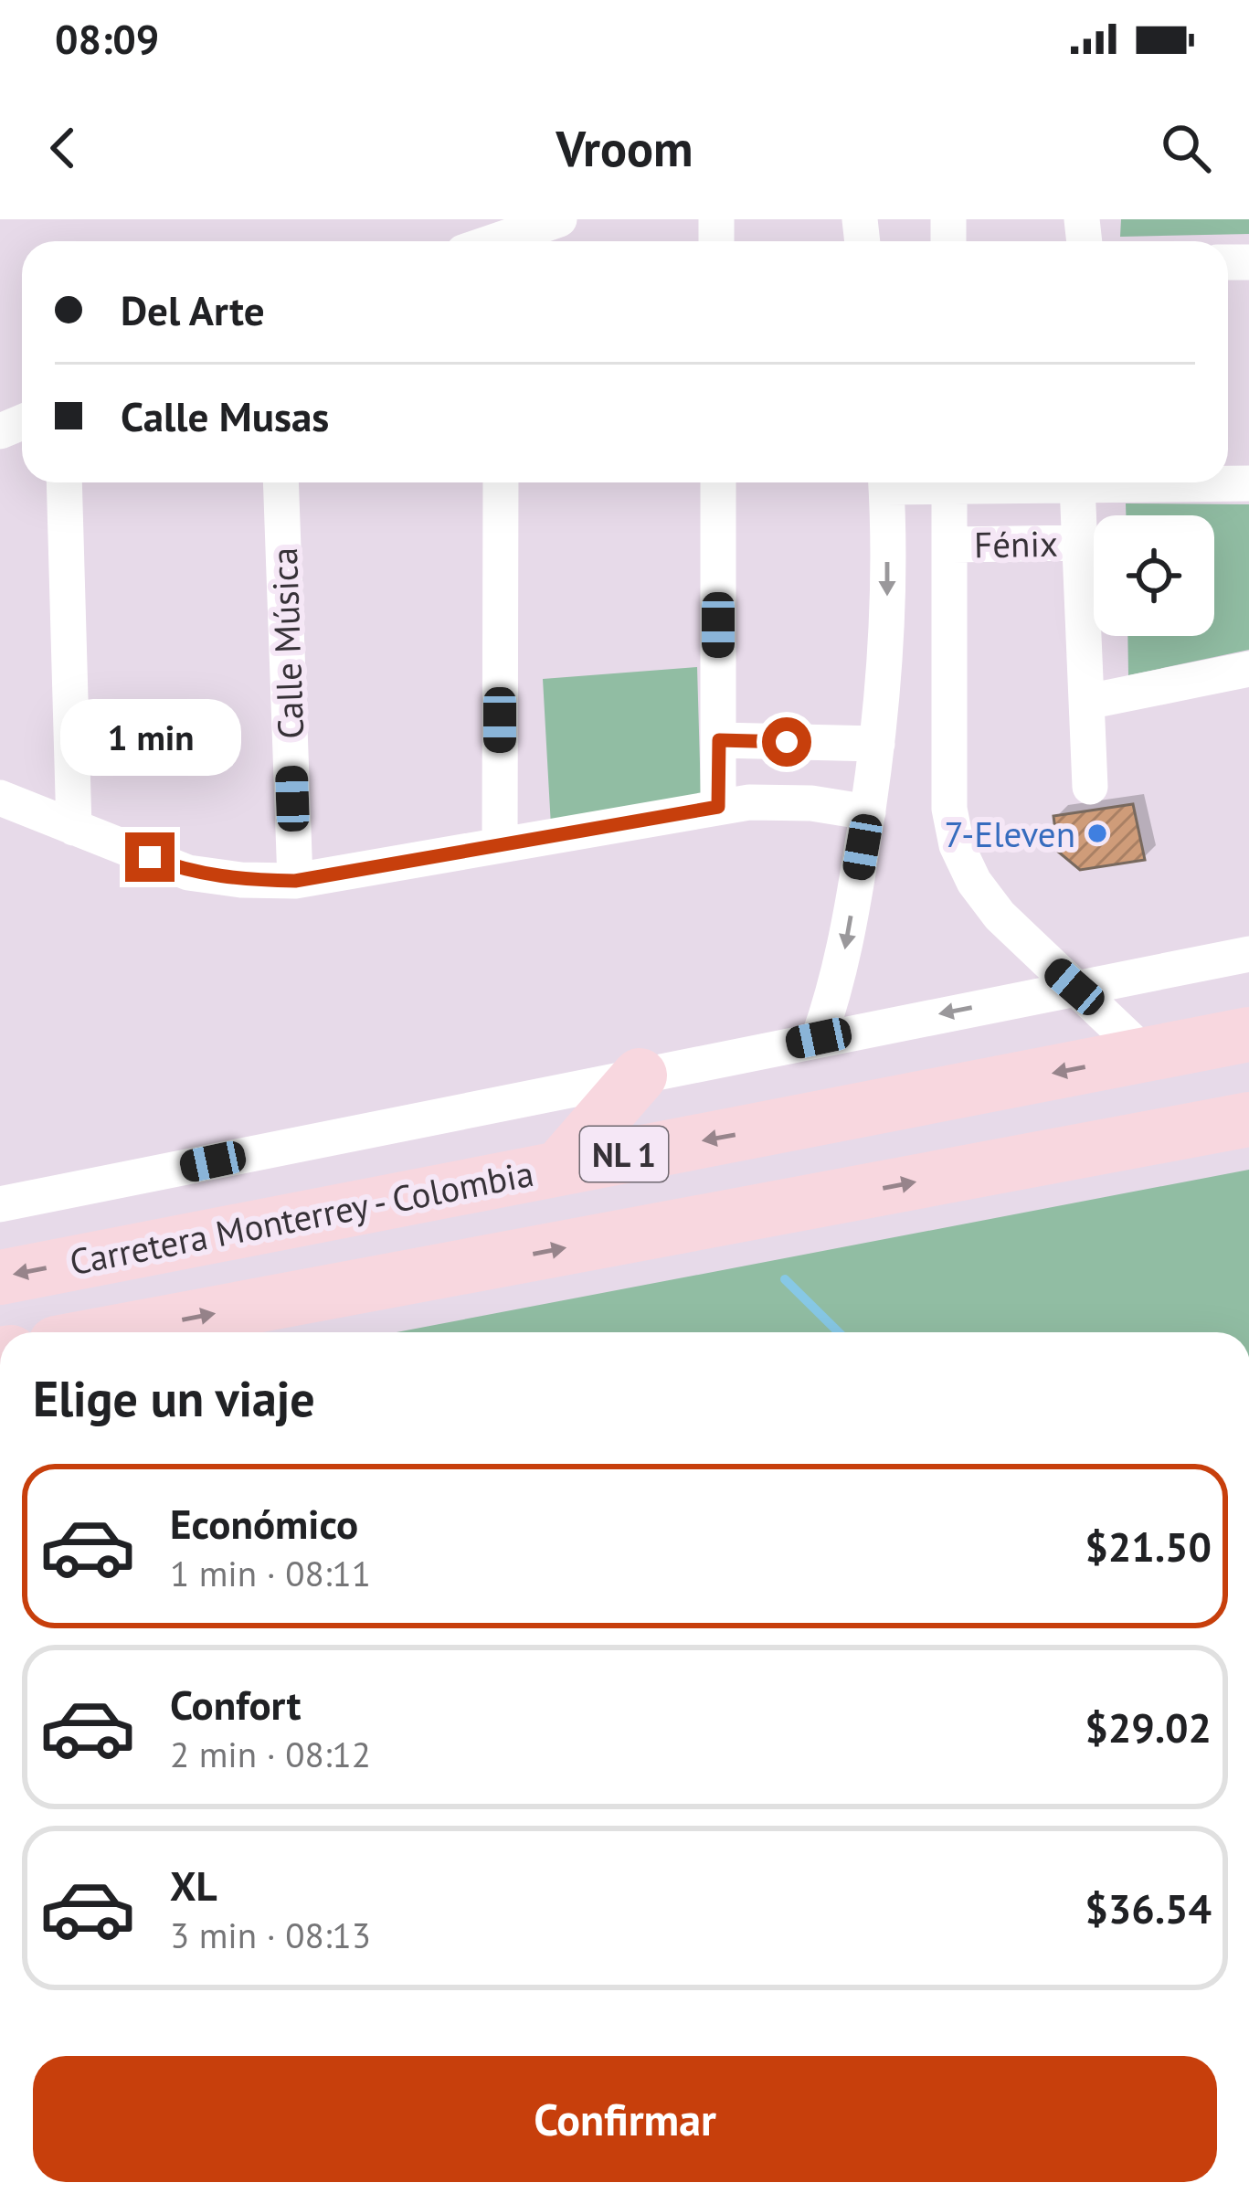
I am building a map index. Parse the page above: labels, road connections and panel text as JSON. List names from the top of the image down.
{
  "streets": {
    "main road": ["NL 1", "Carretera Monterrey - Colombia"],
    "street": ["Fénix", "Calle Música"]
  },
  "places": ["7-Eleven"],
  "page": {
    "status": "08:09",
    "header": "Vroom",
    "banner": ["Del Arte", "Calle Musas"],
    "bubble": "1 min",
    "heading": "Elige un viaje",
    "list": [
      {
        "name": "Económico",
        "note": "1 min · 08:11",
        "value": "$21.50"
      },
      {
        "name": "Confort",
        "note": "2 min · 08:12",
        "value": "$29.02"
      },
      {
        "name": "XL",
        "note": "3 min · 08:13",
        "value": "$36.54"
      }
    ],
    "buttons": "Confirmar"
  }
}
